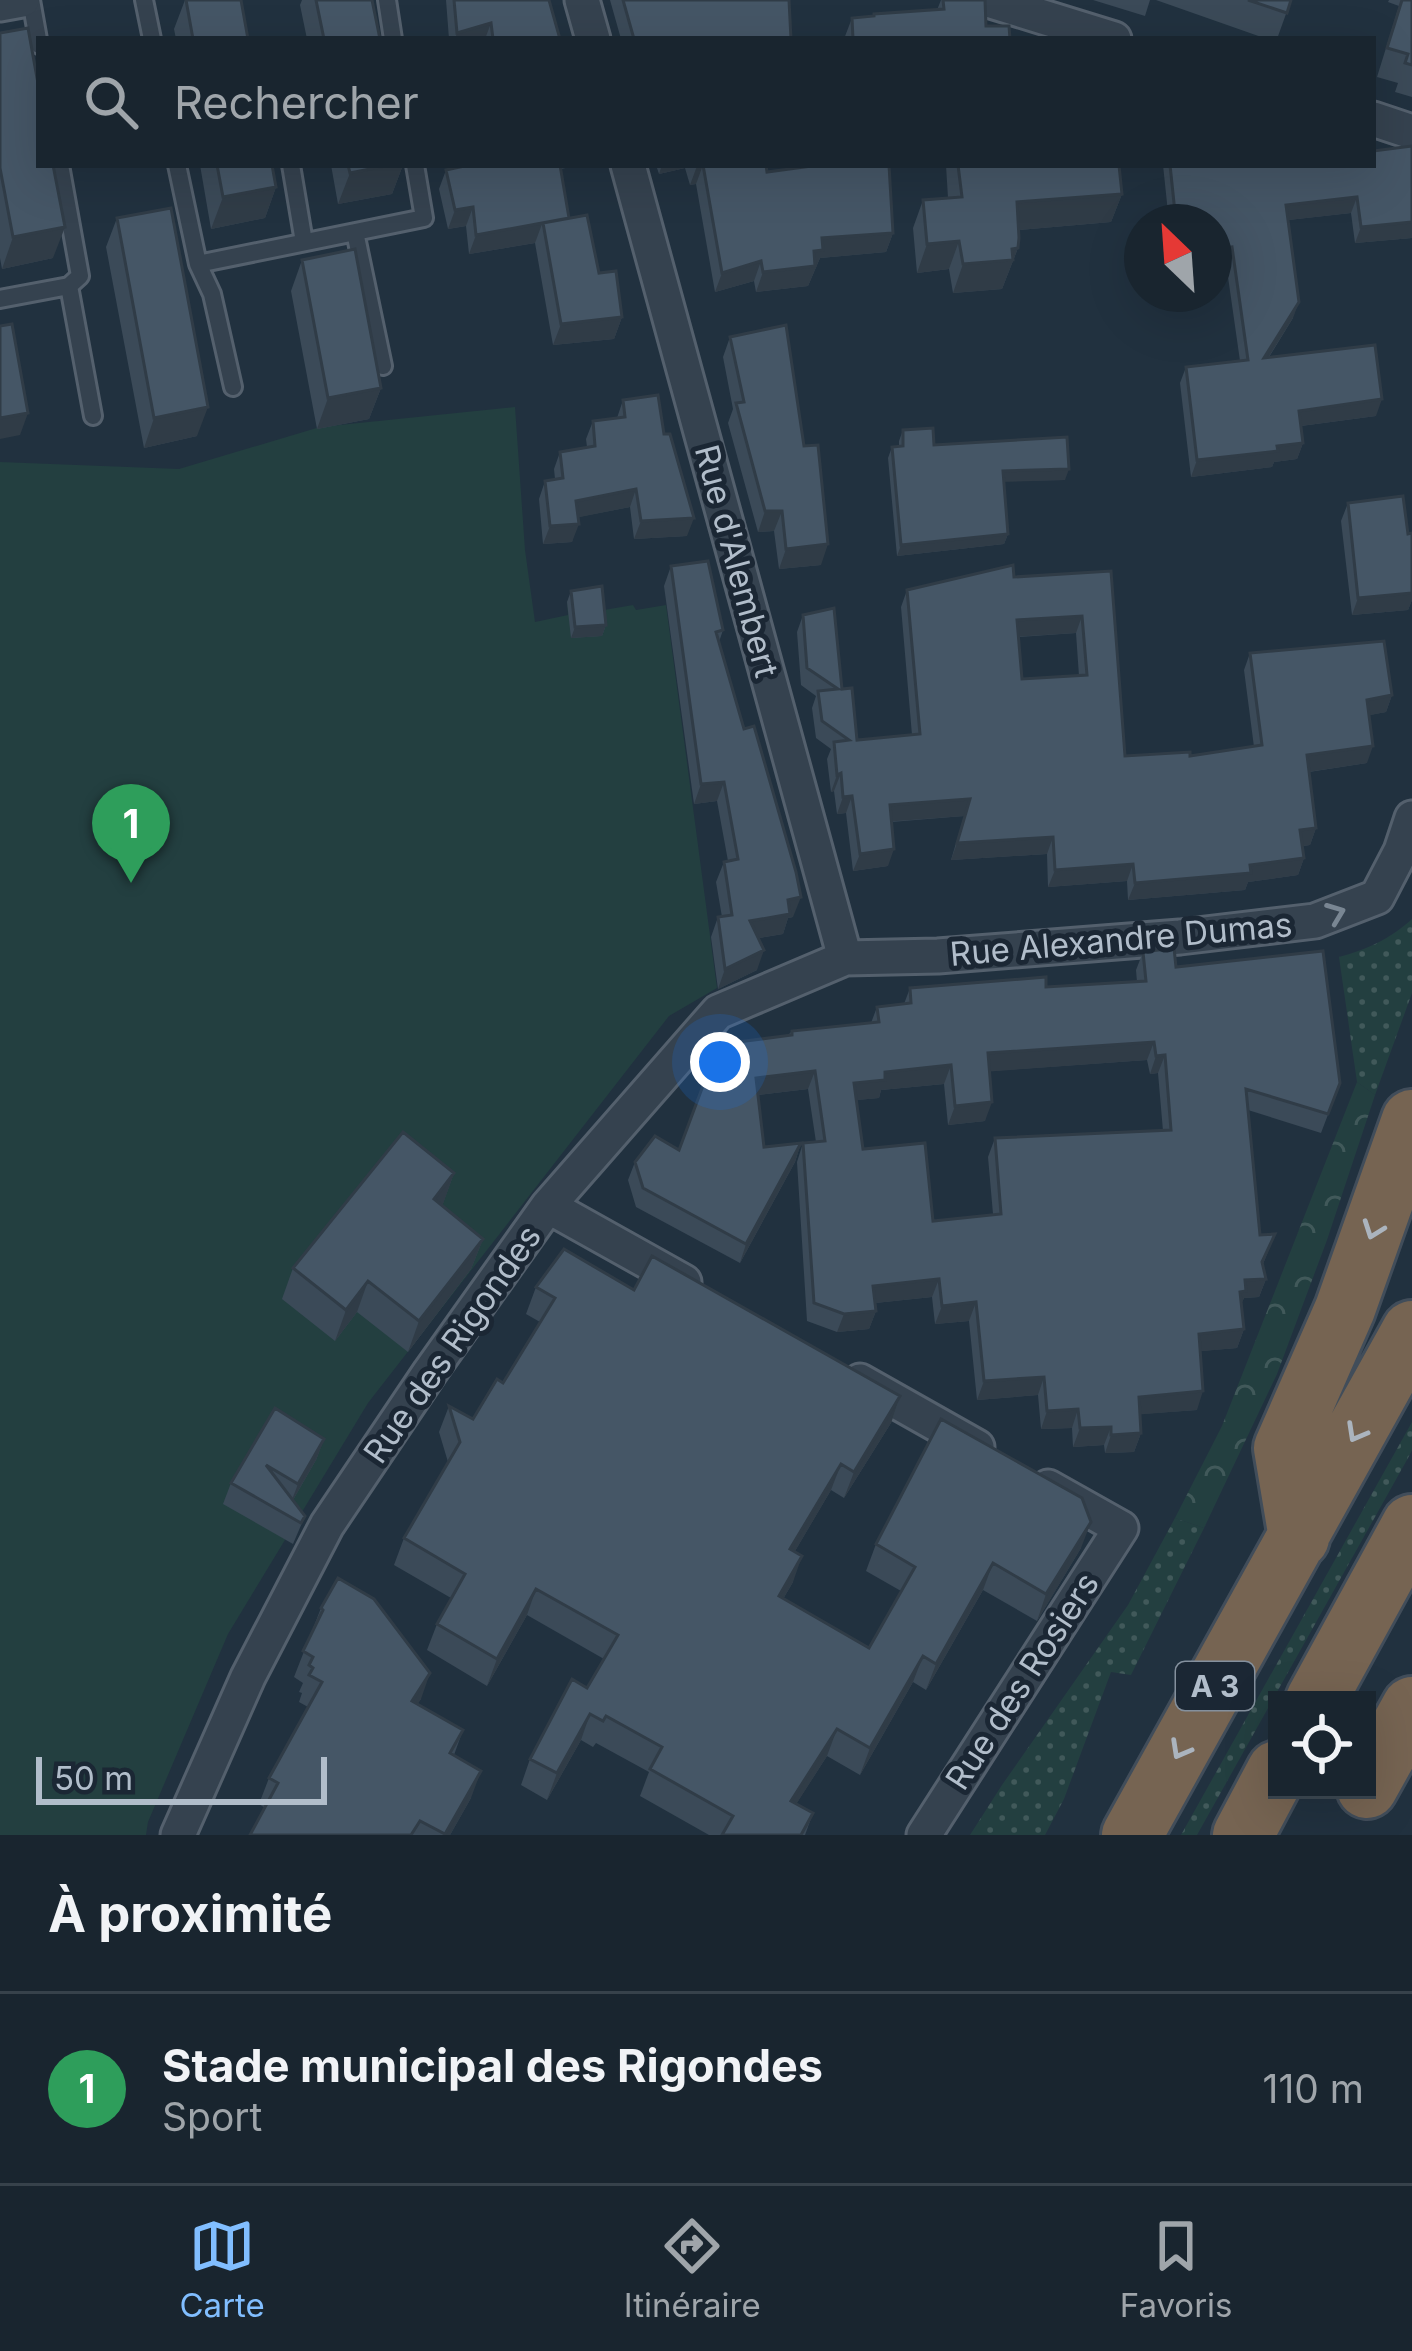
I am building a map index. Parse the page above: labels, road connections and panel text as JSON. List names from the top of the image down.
{
  "streets": {
    "highway": ["A 3"],
    "street": [
      "Rue d'Alembert",
      "Rue Alexandre Dumas",
      "Rue des Rigondes",
      "Rue des Rosiers"
    ]
  },
  "crossings": [
    ["Rue d'Alembert", "Rue Alexandre Dumas"],
    ["Rue d'Alembert", "Rue des Rigondes"],
    ["Rue Alexandre Dumas", "Rue des Rigondes"]
  ],
  "one_way": ["Rue Alexandre Dumas"],
  "scale_bar": "50 m",
  "north": "top left",
  "page": {
    "search": "Rechercher",
    "pins": "1",
    "scale": "50 m",
    "heading": "À proximité",
    "list": [
      {
        "mark": "1",
        "name": "Stade municipal des Rigondes",
        "note": "Sport",
        "value": "110 m"
      }
    ],
    "nav": ["Carte", "Itinéraire", "Favoris"]
  }
}
